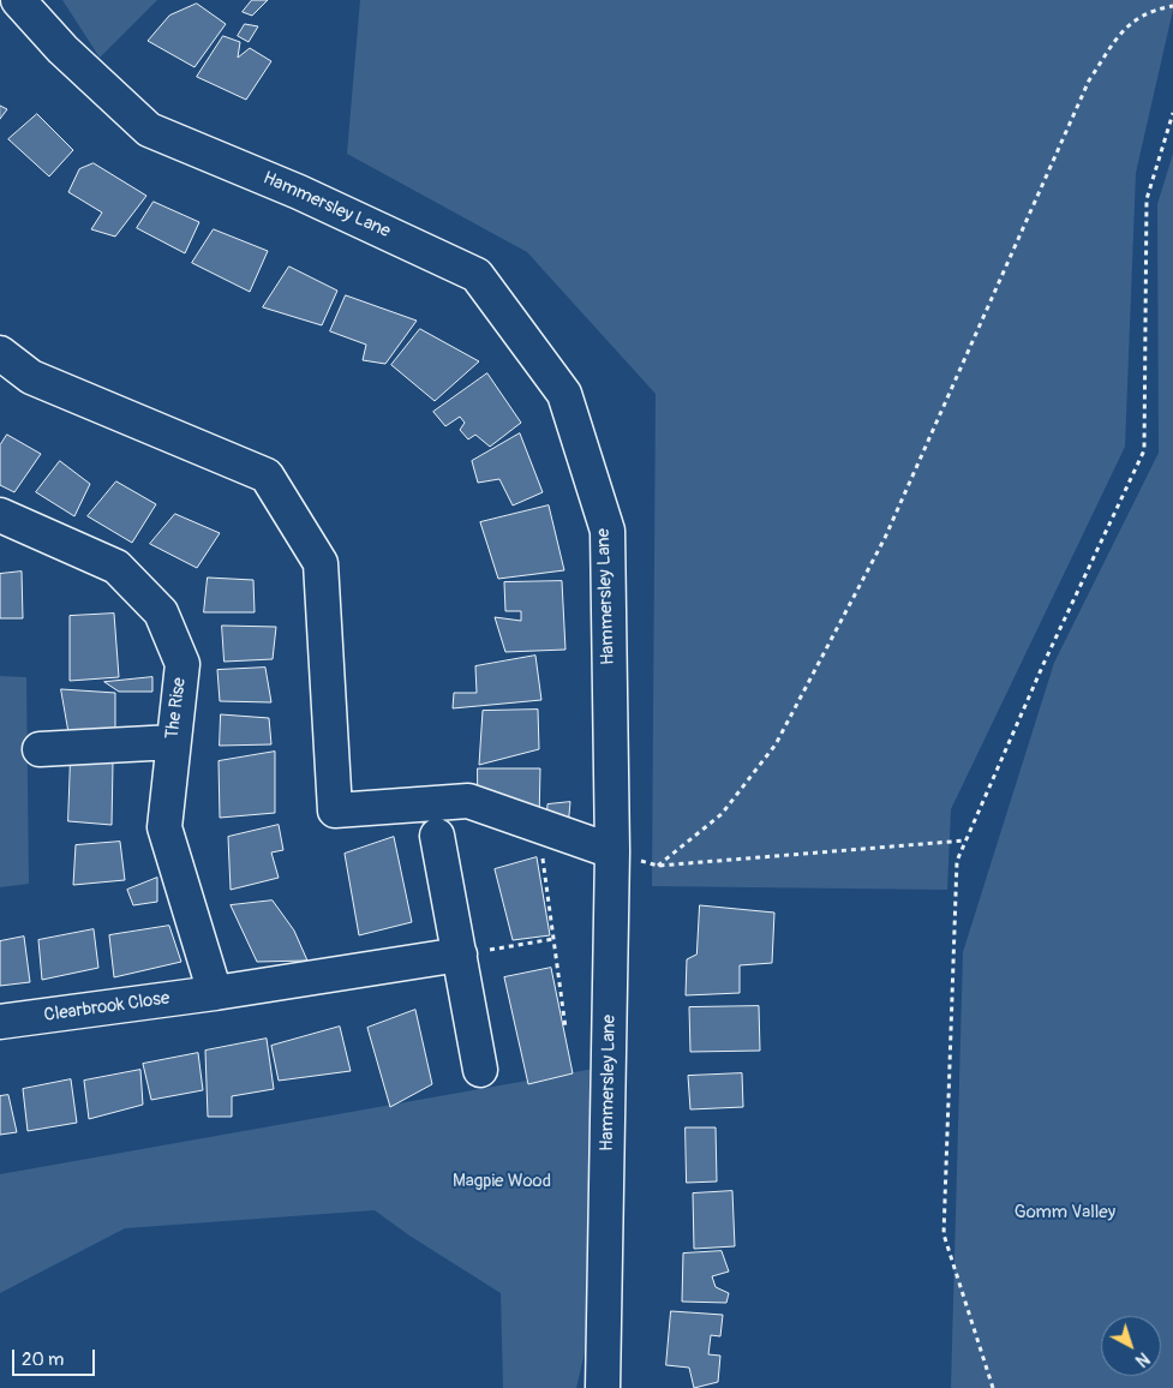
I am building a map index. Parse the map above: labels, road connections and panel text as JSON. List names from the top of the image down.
{
  "streets": {
    "street": ["Hammersley Lane", "The Rise", "Clearbrook Close"]
  },
  "crossings": [
    ["The Rise", "Clearbrook Close"]
  ],
  "parks": ["Magpie Wood", "Gomm Valley"],
  "scale_bar": "20 m",
  "north": "bottom right"
}
